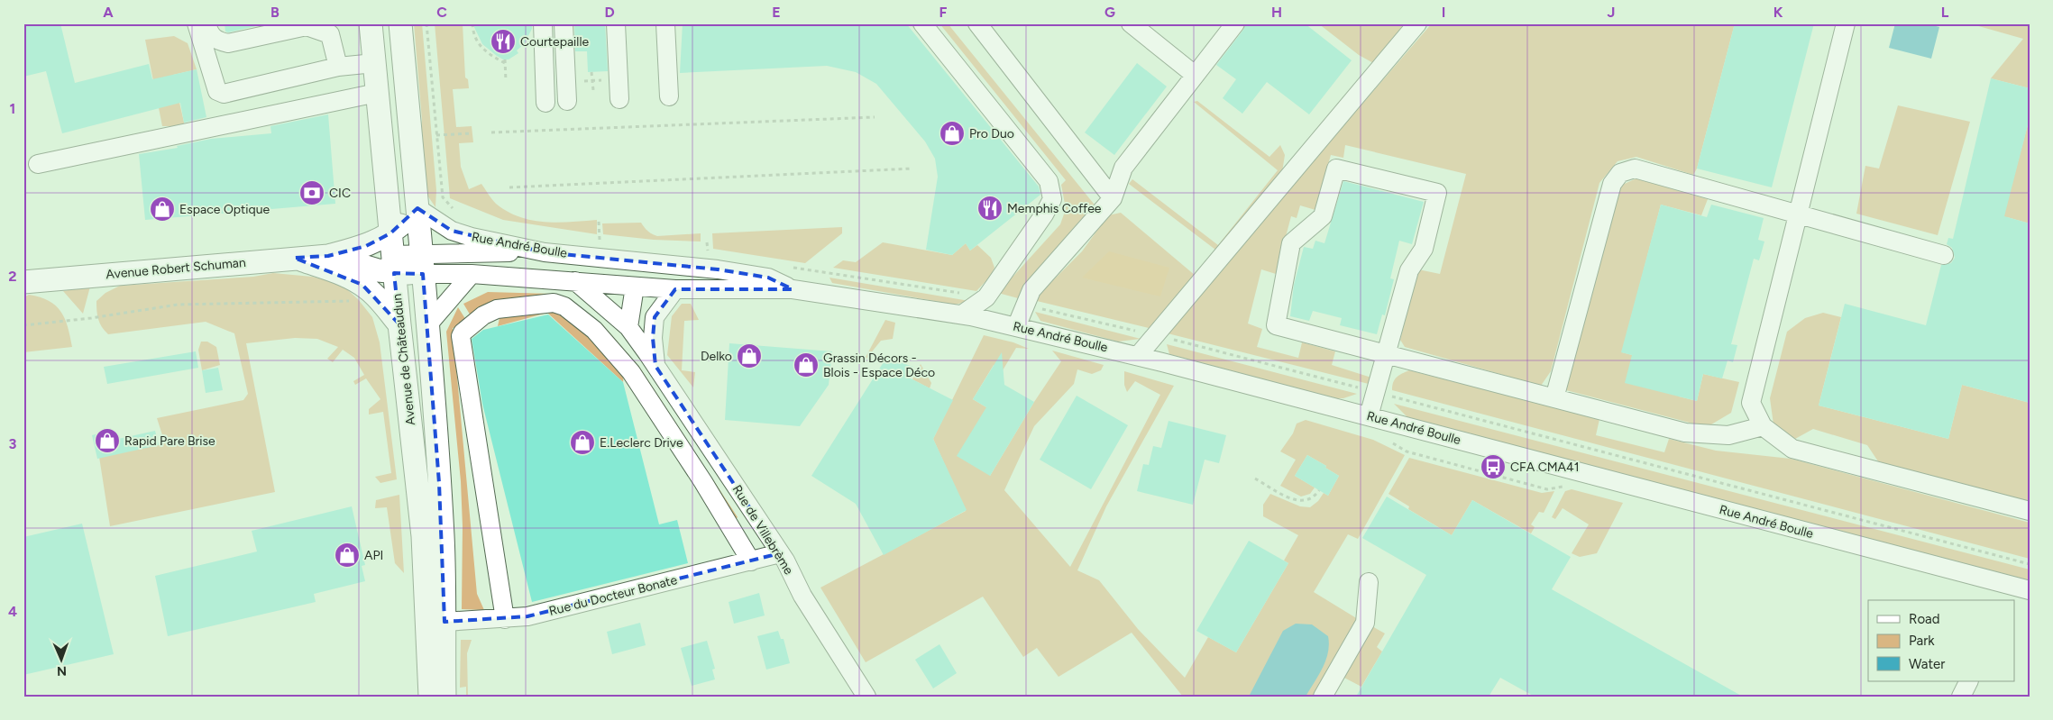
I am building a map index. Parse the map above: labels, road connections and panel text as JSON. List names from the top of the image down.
{
  "streets": {
    "main road": ["Avenue Robert Schuman", "Avenue de Châteaudun"],
    "street": ["Rue André Boulle", "Rue de Villebrème", "Rue du Docteur Bonate"]
  },
  "crossings": [
    ["Rue André Boulle", "Avenue Robert Schuman"],
    ["Rue André Boulle", "Avenue de Châteaudun"],
    ["Rue André Boulle", "Rue de Villebrème"],
    ["Avenue Robert Schuman", "Avenue de Châteaudun"],
    ["Avenue de Châteaudun", "Rue du Docteur Bonate"],
    ["Rue de Villebrème", "Rue du Docteur Bonate"]
  ],
  "places": {
    "restaurant": ["Courtepaille", "Memphis Coffee"],
    "shop": [
      "Pro Duo",
      "Espace Optique",
      "Delko",
      "Grassin Décors - Blois - Espace Déco",
      "Rapid Pare Brise",
      "E.Leclerc Drive",
      "API"
    ],
    "bank": ["CIC"],
    "bus stop": ["CFA CMA41"]
  },
  "legend": ["Road", "Park", "Water"],
  "north": "bottom",
  "grid": {
    "columns": [
      "A",
      "B",
      "C",
      "D",
      "E",
      "F",
      "G",
      "H",
      "I",
      "J",
      "K",
      "L"
    ],
    "rows": [
      "1",
      "2",
      "3",
      "4"
    ]
  }
}
